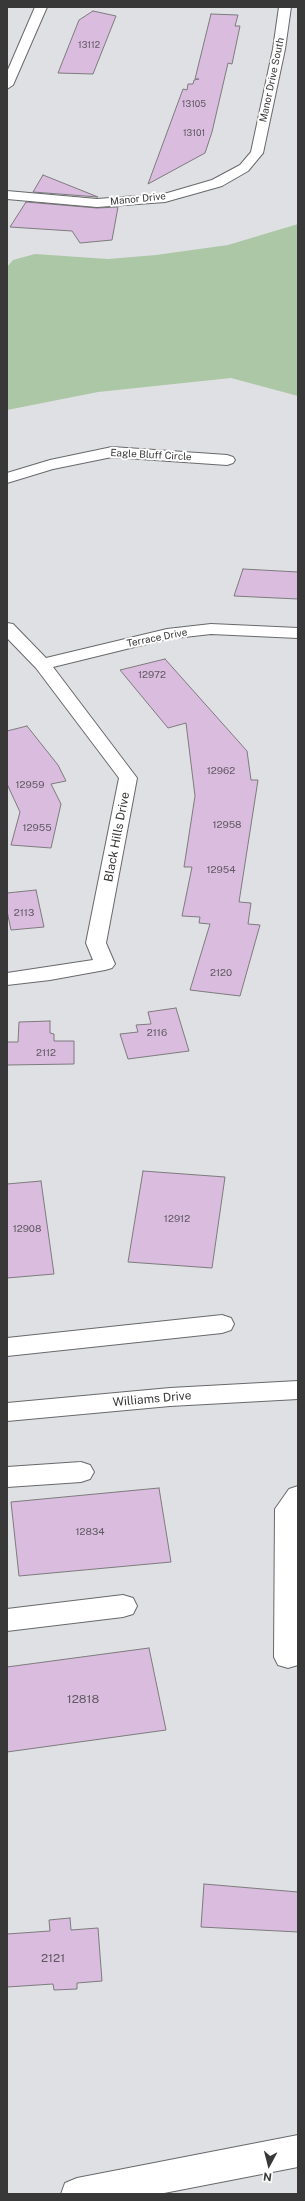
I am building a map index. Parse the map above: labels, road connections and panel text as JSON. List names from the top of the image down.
{
  "streets": {
    "street": [
      "Manor Drive South",
      "Manor Drive",
      "Eagle Bluff Circle",
      "Terrace Drive",
      "Black Hills Drive",
      "Williams Drive"
    ]
  },
  "crossings": [
    ["Manor Drive South", "Manor Drive"],
    ["Terrace Drive", "Black Hills Drive"]
  ],
  "house_numbers": [
    "13112",
    "13105",
    "13101",
    "12972",
    "12962",
    "12959",
    "12958",
    "12955",
    "12954",
    "2113",
    "2120",
    "2116",
    "2112",
    "12912",
    "12908",
    "12834",
    "12818",
    "2121"
  ],
  "north": "bottom"
}
